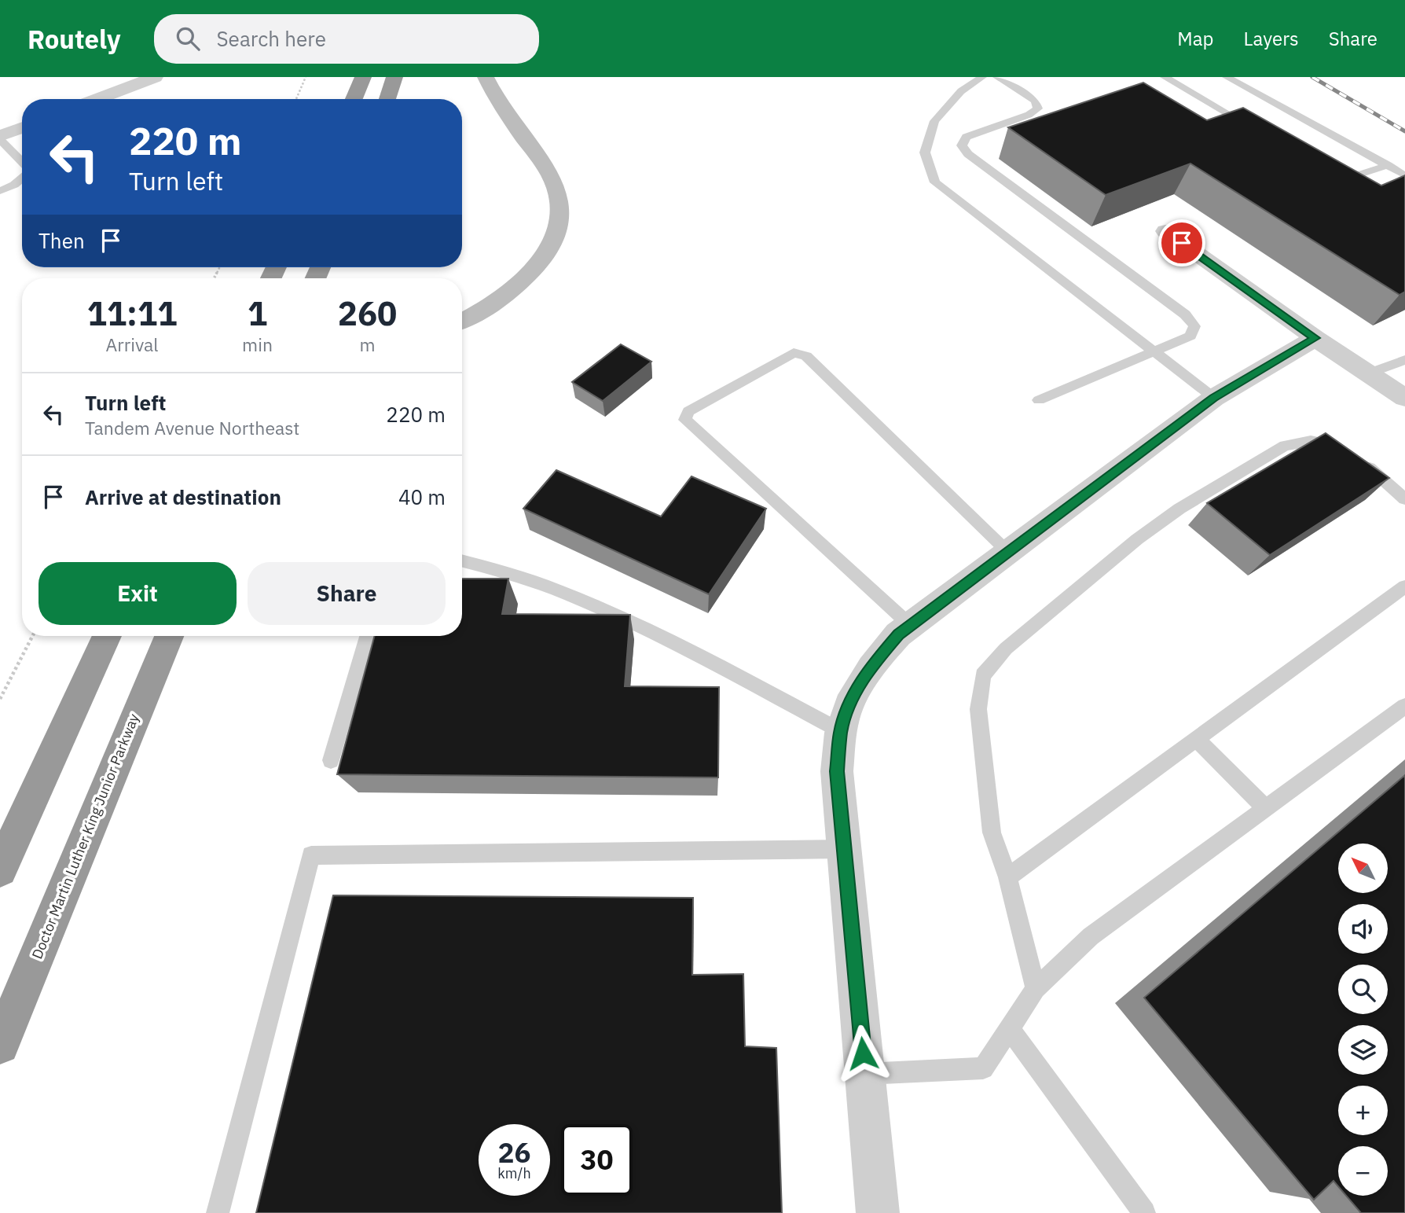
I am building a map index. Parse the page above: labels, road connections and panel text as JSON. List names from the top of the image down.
{
  "streets": {
    "highway": ["Doctor Martin Luther King Junior Parkway"]
  },
  "north": "top left",
  "page": {
    "header": "Routely",
    "search": "Search here",
    "nav": ["Map", "Layers", "Share"],
    "turn": ["220 m", "Turn left"],
    "then": "Then",
    "eta": [
      "11:11",
      "Arrival",
      "1",
      "min",
      "260",
      "m"
    ],
    "list": [
      {
        "name": "Turn left",
        "note": "Tandem Avenue Northeast",
        "value": "220 m"
      },
      {
        "name": "Arrive at destination",
        "value": "40 m"
      }
    ],
    "buttons": ["Exit", "Share"],
    "map_buttons": ["+", "−"],
    "speed": "26 km/h",
    "limit": "30"
  }
}
